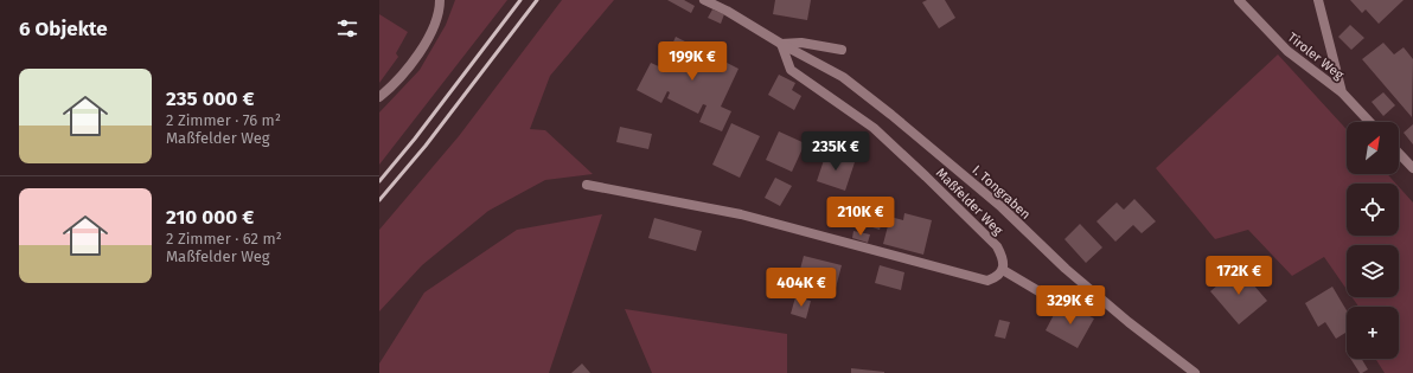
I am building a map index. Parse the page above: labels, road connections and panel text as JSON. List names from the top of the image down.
{
  "streets": {
    "street": ["Tiroler Weg", "I. Tongraben", "Maßfelder Weg"]
  },
  "crossings": [
    ["I. Tongraben", "Maßfelder Weg"]
  ],
  "north": "top right",
  "page": {
    "heading": "6 Objekte",
    "price": [
      "199K €",
      "235K €",
      "210K €",
      "172K €",
      "404K €",
      "329K €"
    ],
    "list": [
      {
        "name": "235 000 €",
        "note": "2 Zimmer · 76 m² · Maßfelder Weg"
      },
      {
        "name": "210 000 €",
        "note": "2 Zimmer · 62 m² · Maßfelder Weg"
      }
    ],
    "map_buttons": "+"
  }
}
